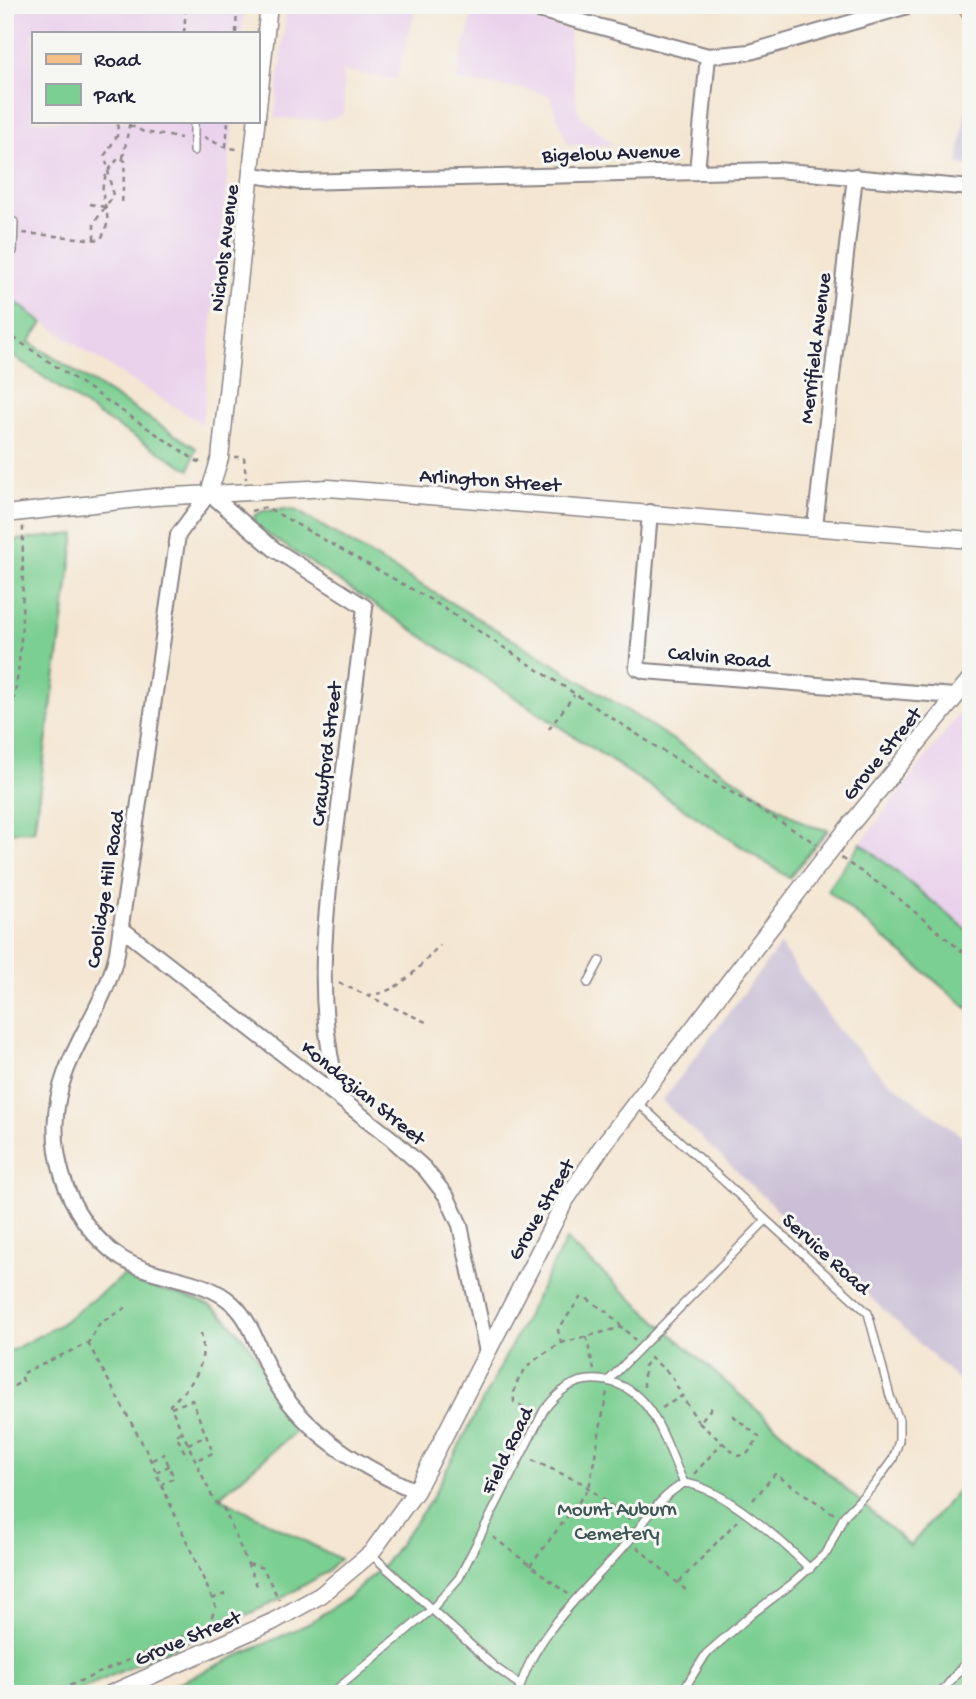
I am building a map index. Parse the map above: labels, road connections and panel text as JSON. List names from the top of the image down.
{
  "streets": {
    "street": [
      "Bigelow Avenue",
      "Nichols Avenue",
      "Merrifield Avenue",
      "Arlington Street",
      "Calvin Road",
      "Grove Street",
      "Crawford Street",
      "Coolidge Hill Road",
      "Kondazian Street"
    ],
    "lane": ["Service Road", "Field Road"]
  },
  "crossings": [
    ["Bigelow Avenue", "Nichols Avenue"],
    ["Bigelow Avenue", "Merrifield Avenue"],
    ["Nichols Avenue", "Arlington Street"],
    ["Nichols Avenue", "Crawford Street"],
    ["Nichols Avenue", "Coolidge Hill Road"],
    ["Merrifield Avenue", "Arlington Street"],
    ["Arlington Street", "Calvin Road"],
    ["Arlington Street", "Crawford Street"],
    ["Arlington Street", "Coolidge Hill Road"],
    ["Calvin Road", "Grove Street"],
    ["Grove Street", "Coolidge Hill Road"],
    ["Grove Street", "Kondazian Street"],
    ["Grove Street", "Service Road"],
    ["Crawford Street", "Coolidge Hill Road"],
    ["Crawford Street", "Kondazian Street"],
    ["Coolidge Hill Road", "Kondazian Street"],
    ["Service Road", "Field Road"]
  ],
  "parks": ["Mount Auburn Cemetery"],
  "legend": ["Road", "Park"]
}
